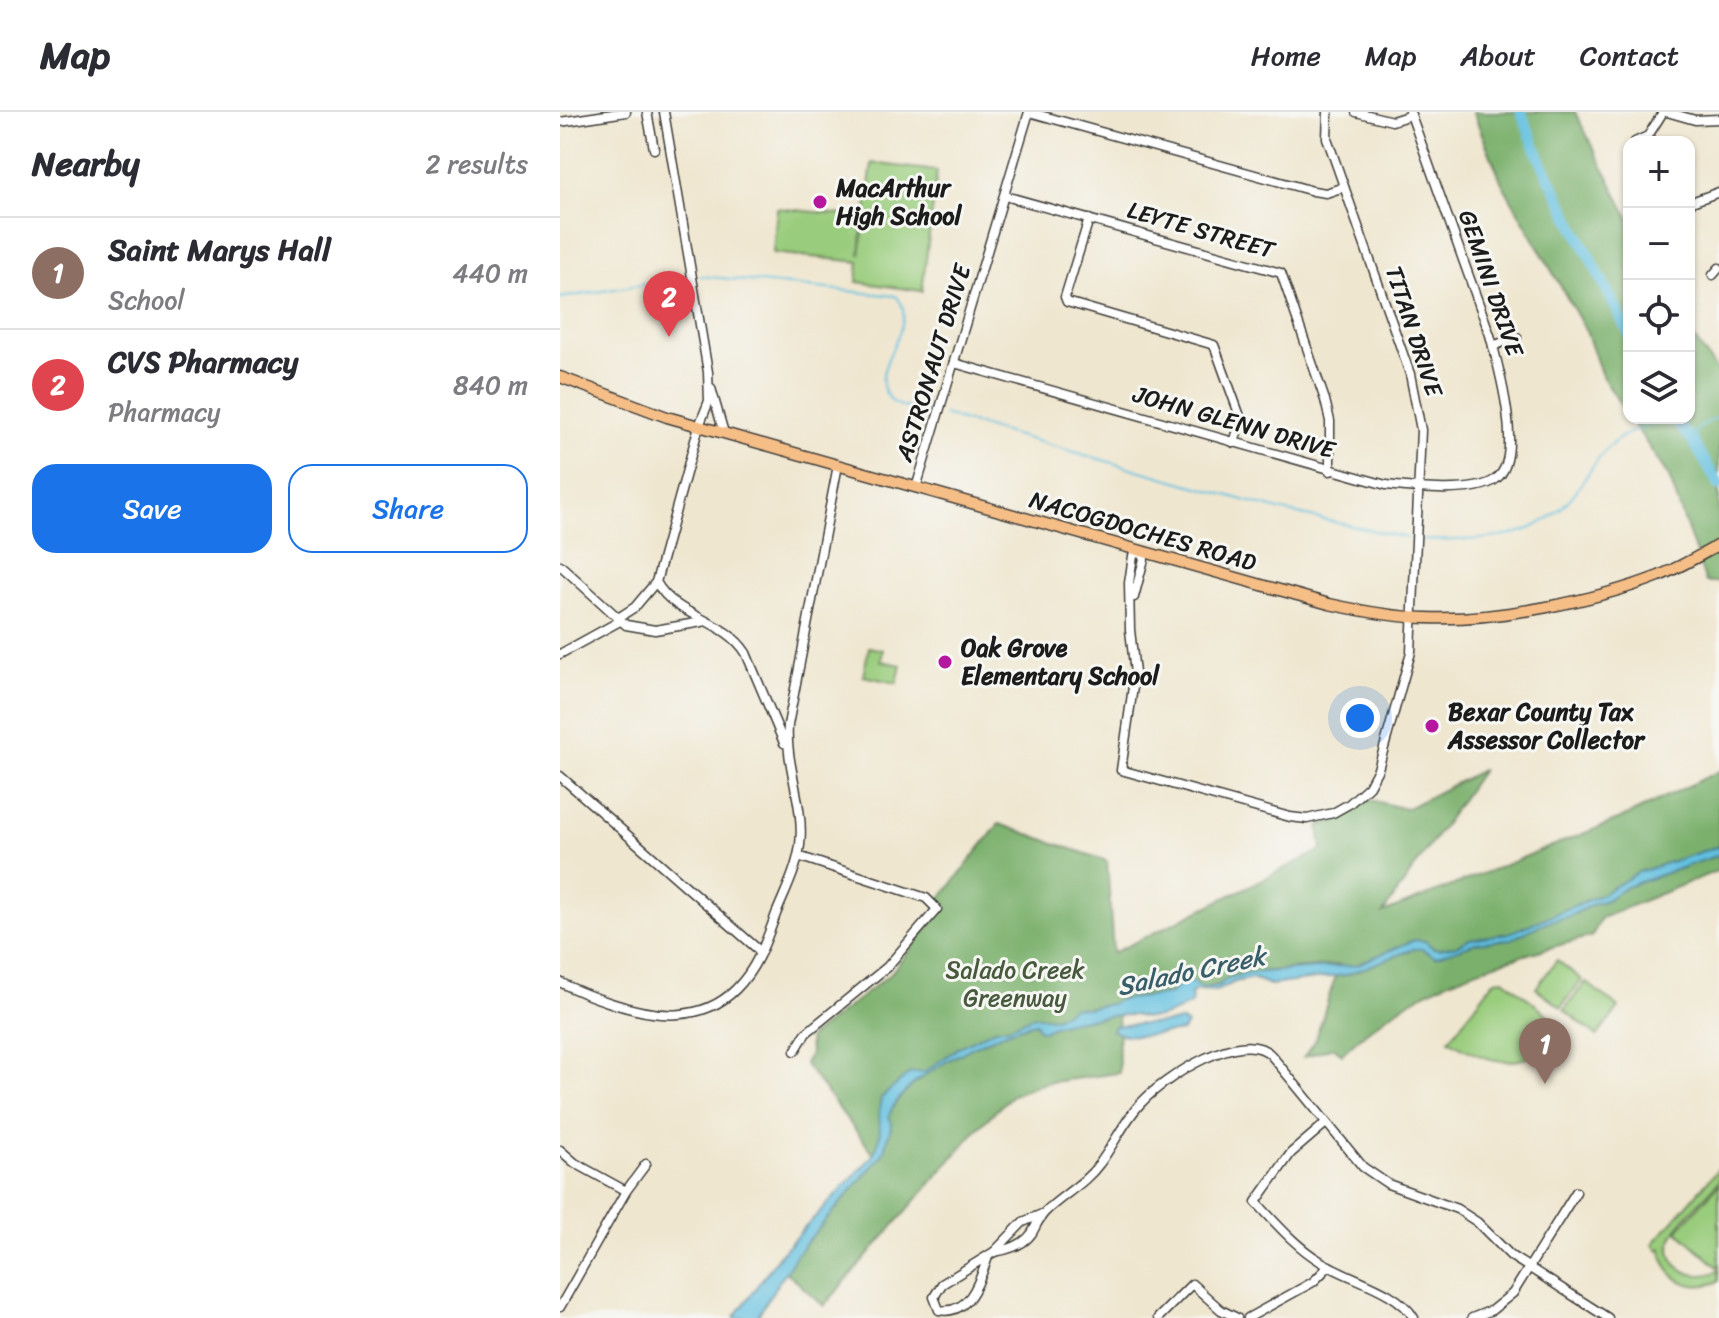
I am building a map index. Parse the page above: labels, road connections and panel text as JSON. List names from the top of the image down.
{
  "streets": {
    "main road": ["NACOGDOCHES ROAD"],
    "street": [
      "LEYTE STREET",
      "GEMINI DRIVE",
      "TITAN DRIVE",
      "ASTRONAUT DRIVE",
      "JOHN GLENN DRIVE"
    ]
  },
  "crossings": [
    ["LEYTE STREET", "ASTRONAUT DRIVE"],
    ["LEYTE STREET", "JOHN GLENN DRIVE"],
    ["GEMINI DRIVE", "JOHN GLENN DRIVE"],
    ["TITAN DRIVE", "JOHN GLENN DRIVE"],
    ["TITAN DRIVE", "NACOGDOCHES ROAD"],
    ["ASTRONAUT DRIVE", "JOHN GLENN DRIVE"],
    ["ASTRONAUT DRIVE", "NACOGDOCHES ROAD"]
  ],
  "water": ["Salado Creek"],
  "parks": ["Salado Creek Greenway"],
  "places": ["MacArthur High School", "Oak Grove Elementary School", "Bexar County Tax Assessor Collector"],
  "page": {
    "header": "Map",
    "nav": [
      "Home",
      "Map",
      "About",
      "Contact"
    ],
    "heading": ["Nearby", "2 results"],
    "map_buttons": ["+", "−"],
    "list": [
      {
        "mark": "1",
        "name": "Saint Marys Hall",
        "note": "School",
        "value": "440 m"
      },
      {
        "mark": "2",
        "name": "CVS Pharmacy",
        "note": "Pharmacy",
        "value": "840 m"
      }
    ],
    "pins": ["2", "1"],
    "buttons": ["Save", "Share"]
  }
}
